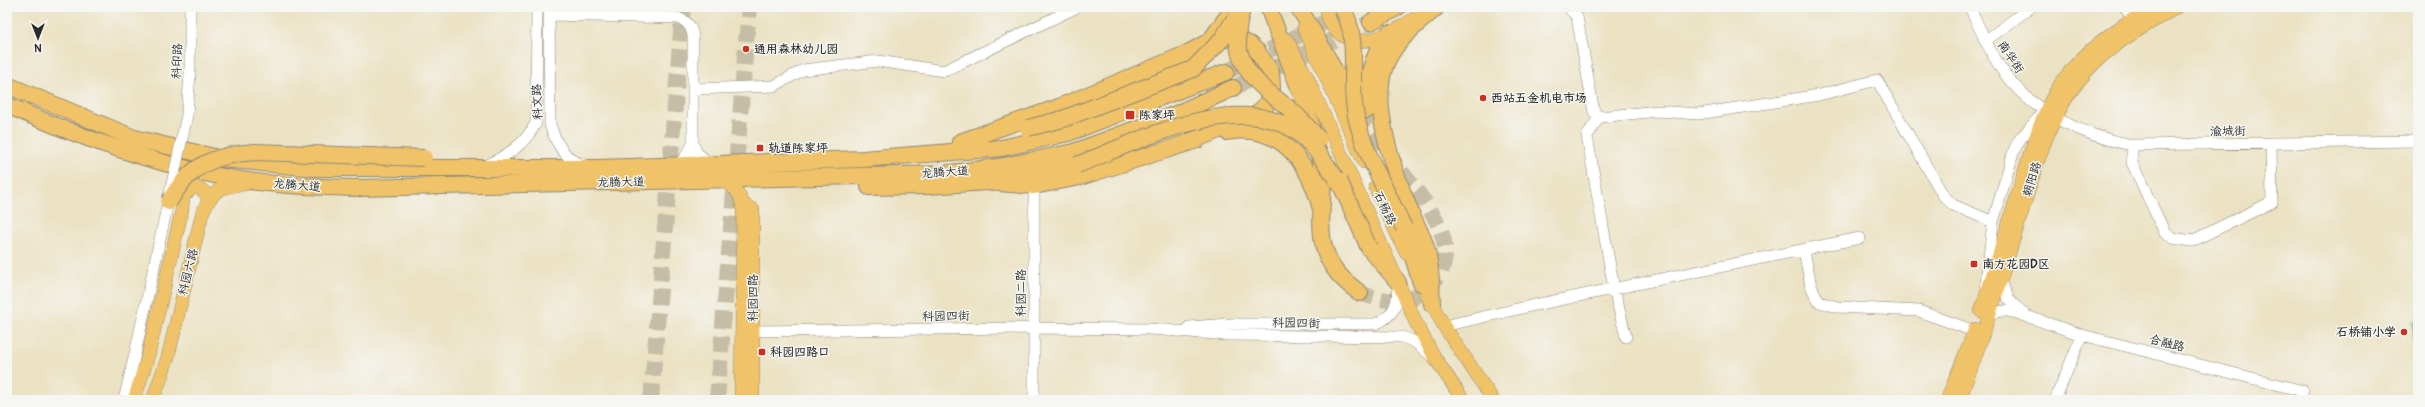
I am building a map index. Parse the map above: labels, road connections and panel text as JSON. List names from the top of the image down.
{
  "streets": {
    "highway": ["龙腾大道"],
    "main road": [
      "朝阳路",
      "石杨路",
      "科园六路",
      "科园四路"
    ],
    "street": [
      "南华街",
      "科印路",
      "科文路",
      "渝城街",
      "科园二路",
      "科园四街",
      "合融路"
    ]
  },
  "crossings": [
    ["南华街", "渝城街"],
    ["南华街", "朝阳路"],
    ["科印路", "科园六路"],
    ["科文路", "龙腾大道"],
    ["渝城街", "朝阳路"],
    ["龙腾大道", "科园六路"],
    ["龙腾大道", "科园四路"],
    ["朝阳路", "合融路"],
    ["石杨路", "科园四街"],
    ["科园二路", "科园四街"],
    ["科园四路", "科园四街"]
  ],
  "places": {
    "other": ["通用森林幼儿园", "西站五金机电市场", "石桥铺小学"],
    "transit": [
      "陈家坪",
      "轨道陈家坪",
      "南方花园D区",
      "科园四路口"
    ]
  },
  "north": "bottom"
}
